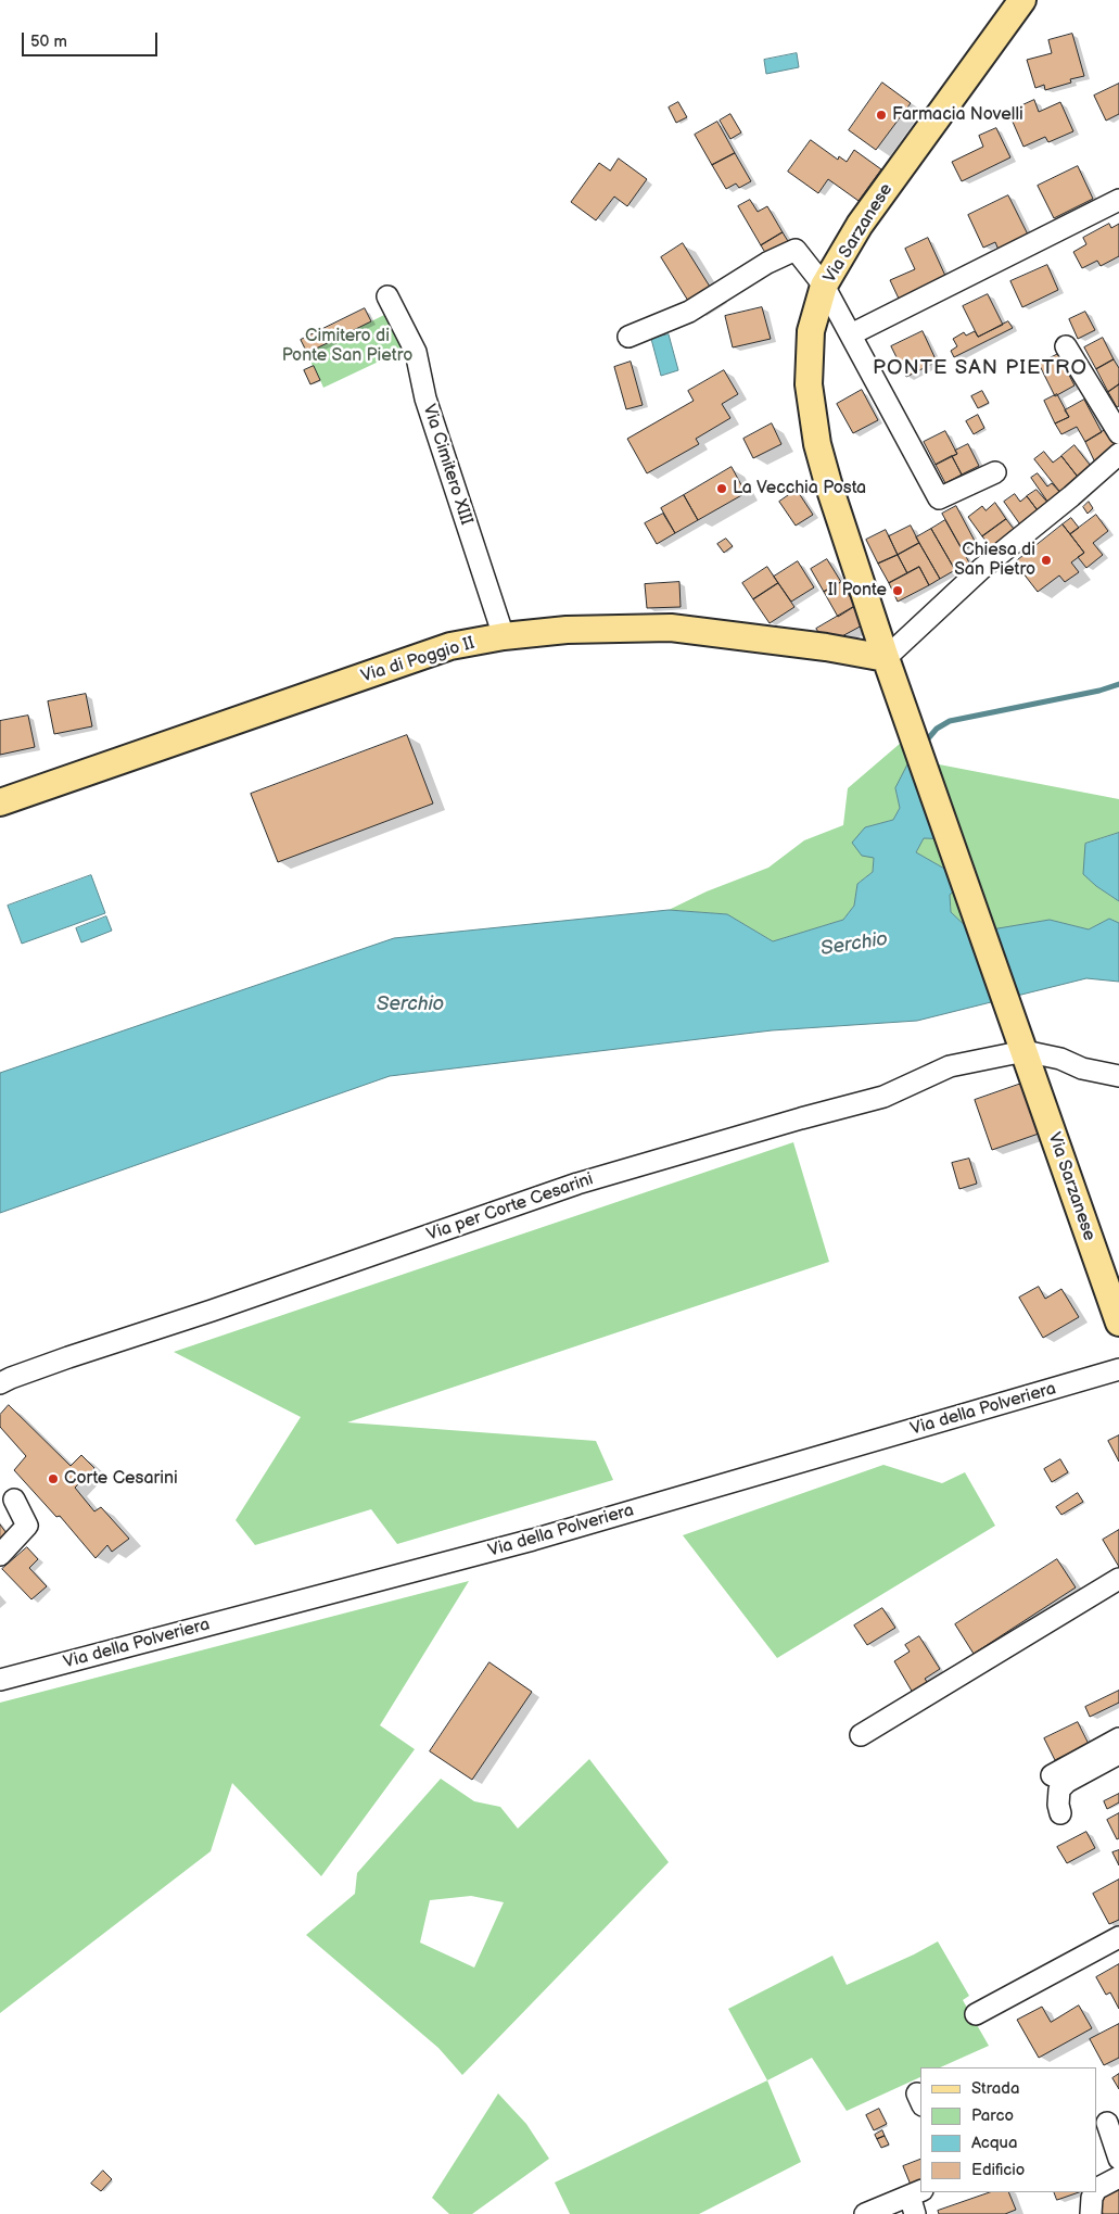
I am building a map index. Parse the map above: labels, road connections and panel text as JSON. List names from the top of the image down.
{
  "streets": {
    "main road": ["Via Sarzanese", "Via di Poggio II"],
    "street": ["Via Cimitero XIII", "Via per Corte Cesarini", "Via della Polveriera"]
  },
  "crossings": [
    ["Via Sarzanese", "Via di Poggio II"],
    ["Via Sarzanese", "Via per Corte Cesarini"],
    ["Via Cimitero XIII", "Via di Poggio II"]
  ],
  "districts": ["PONTE SAN PIETRO"],
  "water": ["Serchio"],
  "parks": ["Cimitero di Ponte San Pietro"],
  "places": [
    "Farmacia Novelli",
    "La Vecchia Posta",
    "Chiesa di San Pietro",
    "Il Ponte",
    "Corte Cesarini"
  ],
  "legend": [
    "Strada",
    "Parco",
    "Acqua",
    "Edificio"
  ],
  "scale_bar": "50 m"
}
